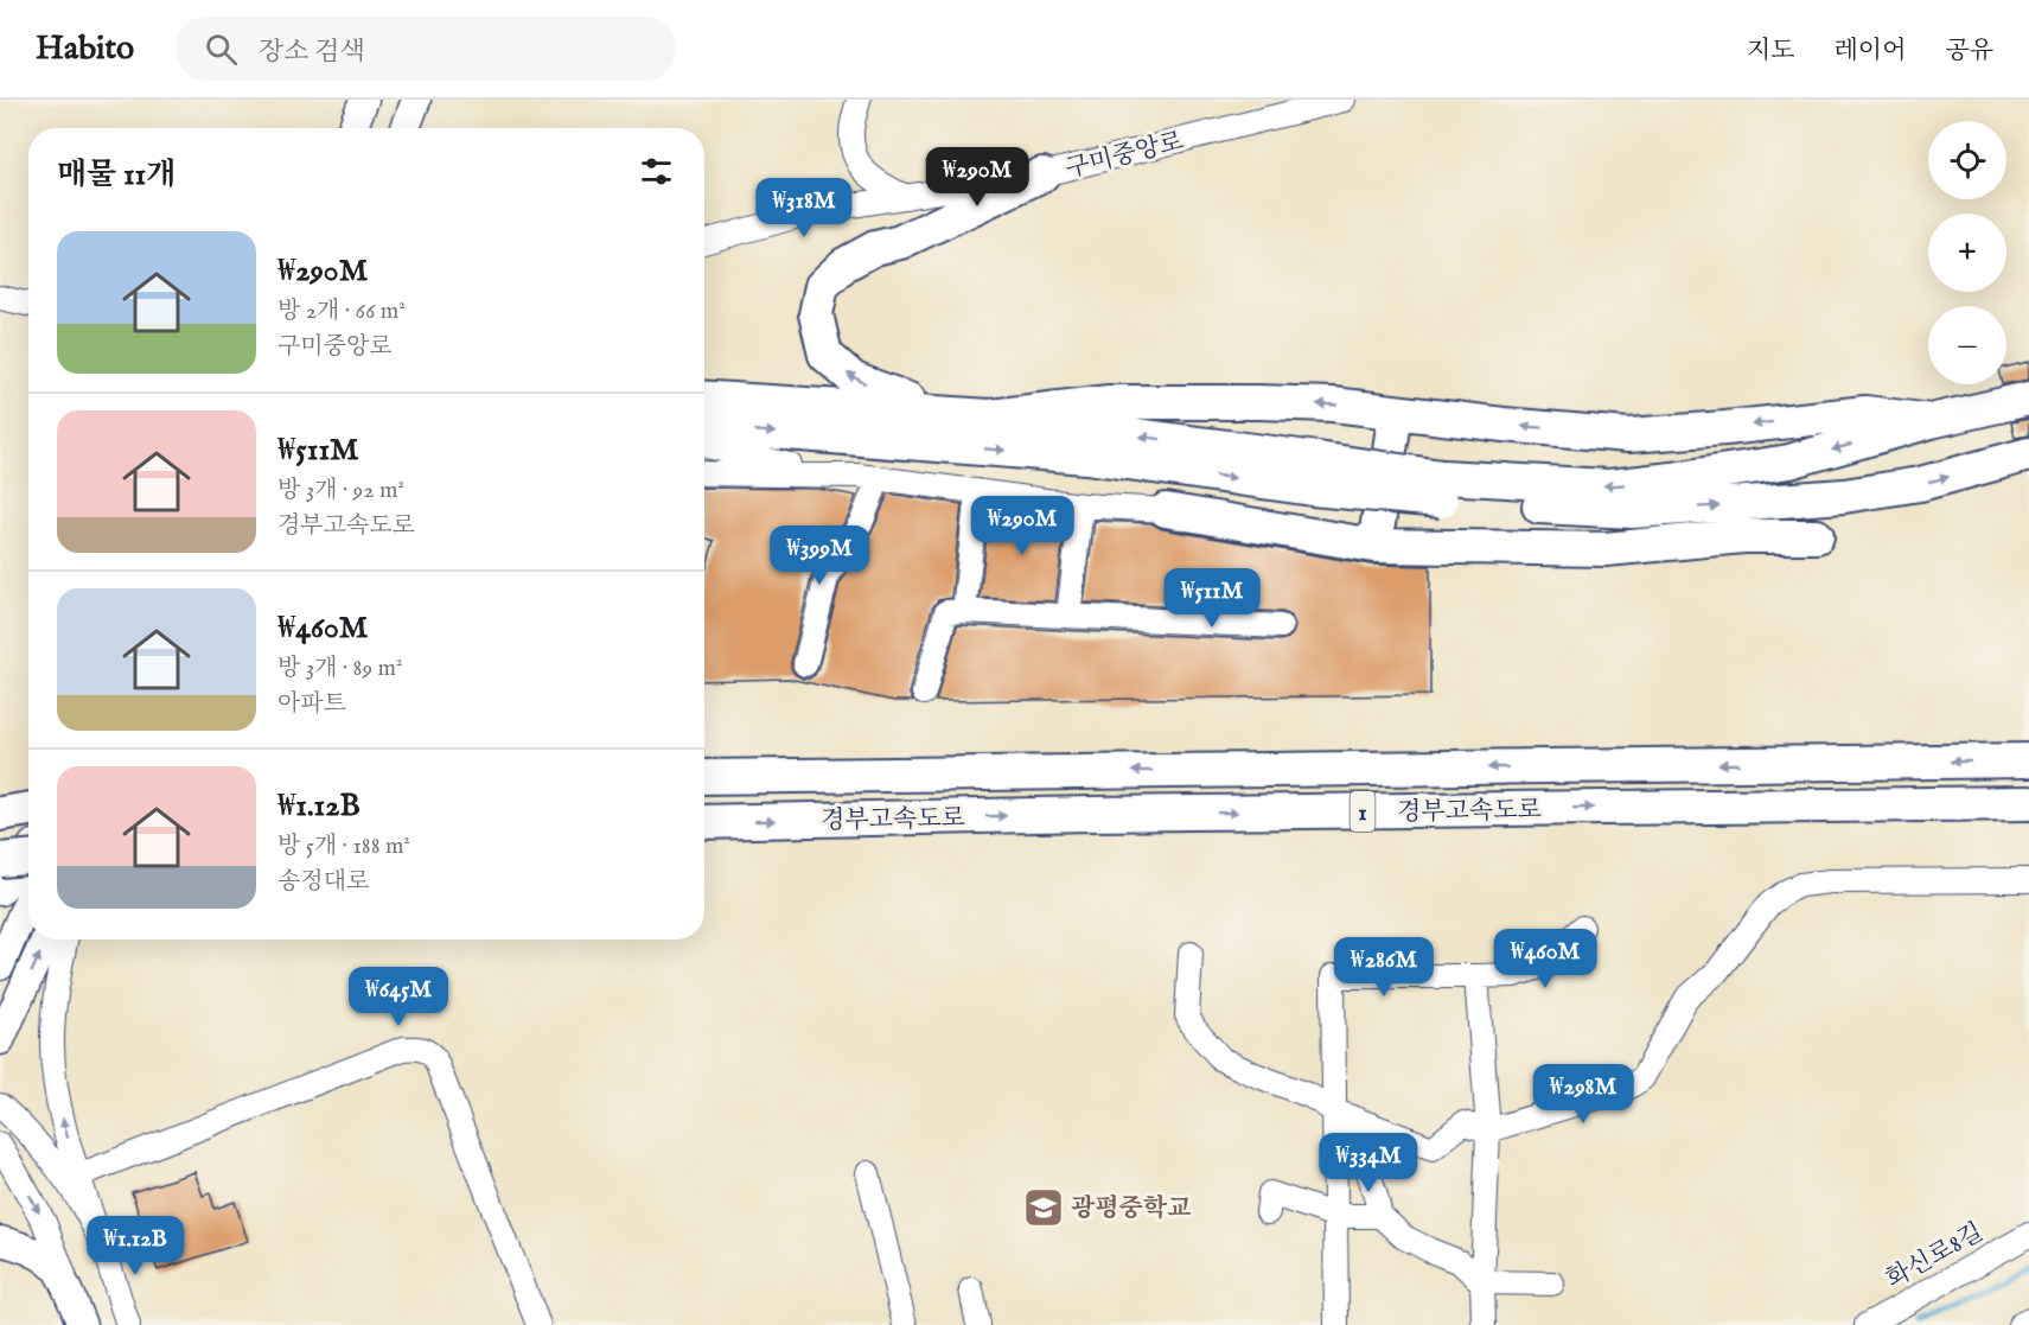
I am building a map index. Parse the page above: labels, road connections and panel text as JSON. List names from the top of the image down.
{
  "streets": {
    "highway": ["경부고속도로", "1"],
    "street": ["구미중앙로", "화신로8길"]
  },
  "places": {
    "school or university": ["광평중학교"]
  },
  "page": {
    "header": "Habito",
    "search": "장소 검색",
    "nav": ["지도", "레이어", "공유"],
    "map_buttons": ["+", "−"],
    "heading": "매물 11개",
    "price": [
      "₩290M",
      "₩318M",
      "₩290M",
      "₩399M",
      "₩511M",
      "₩460M",
      "₩286M",
      "₩645M",
      "₩298M",
      "₩334M",
      "₩1.12B"
    ],
    "list": [
      {
        "name": "₩290M",
        "note": "방 2개 · 66 m² · 구미중앙로"
      },
      {
        "name": "₩511M",
        "note": "방 3개 · 92 m² · 경부고속도로"
      },
      {
        "name": "₩460M",
        "note": "방 3개 · 89 m² · 아파트"
      },
      {
        "name": "₩1.12B",
        "note": "방 5개 · 188 m² · 송정대로"
      }
    ]
  }
}
